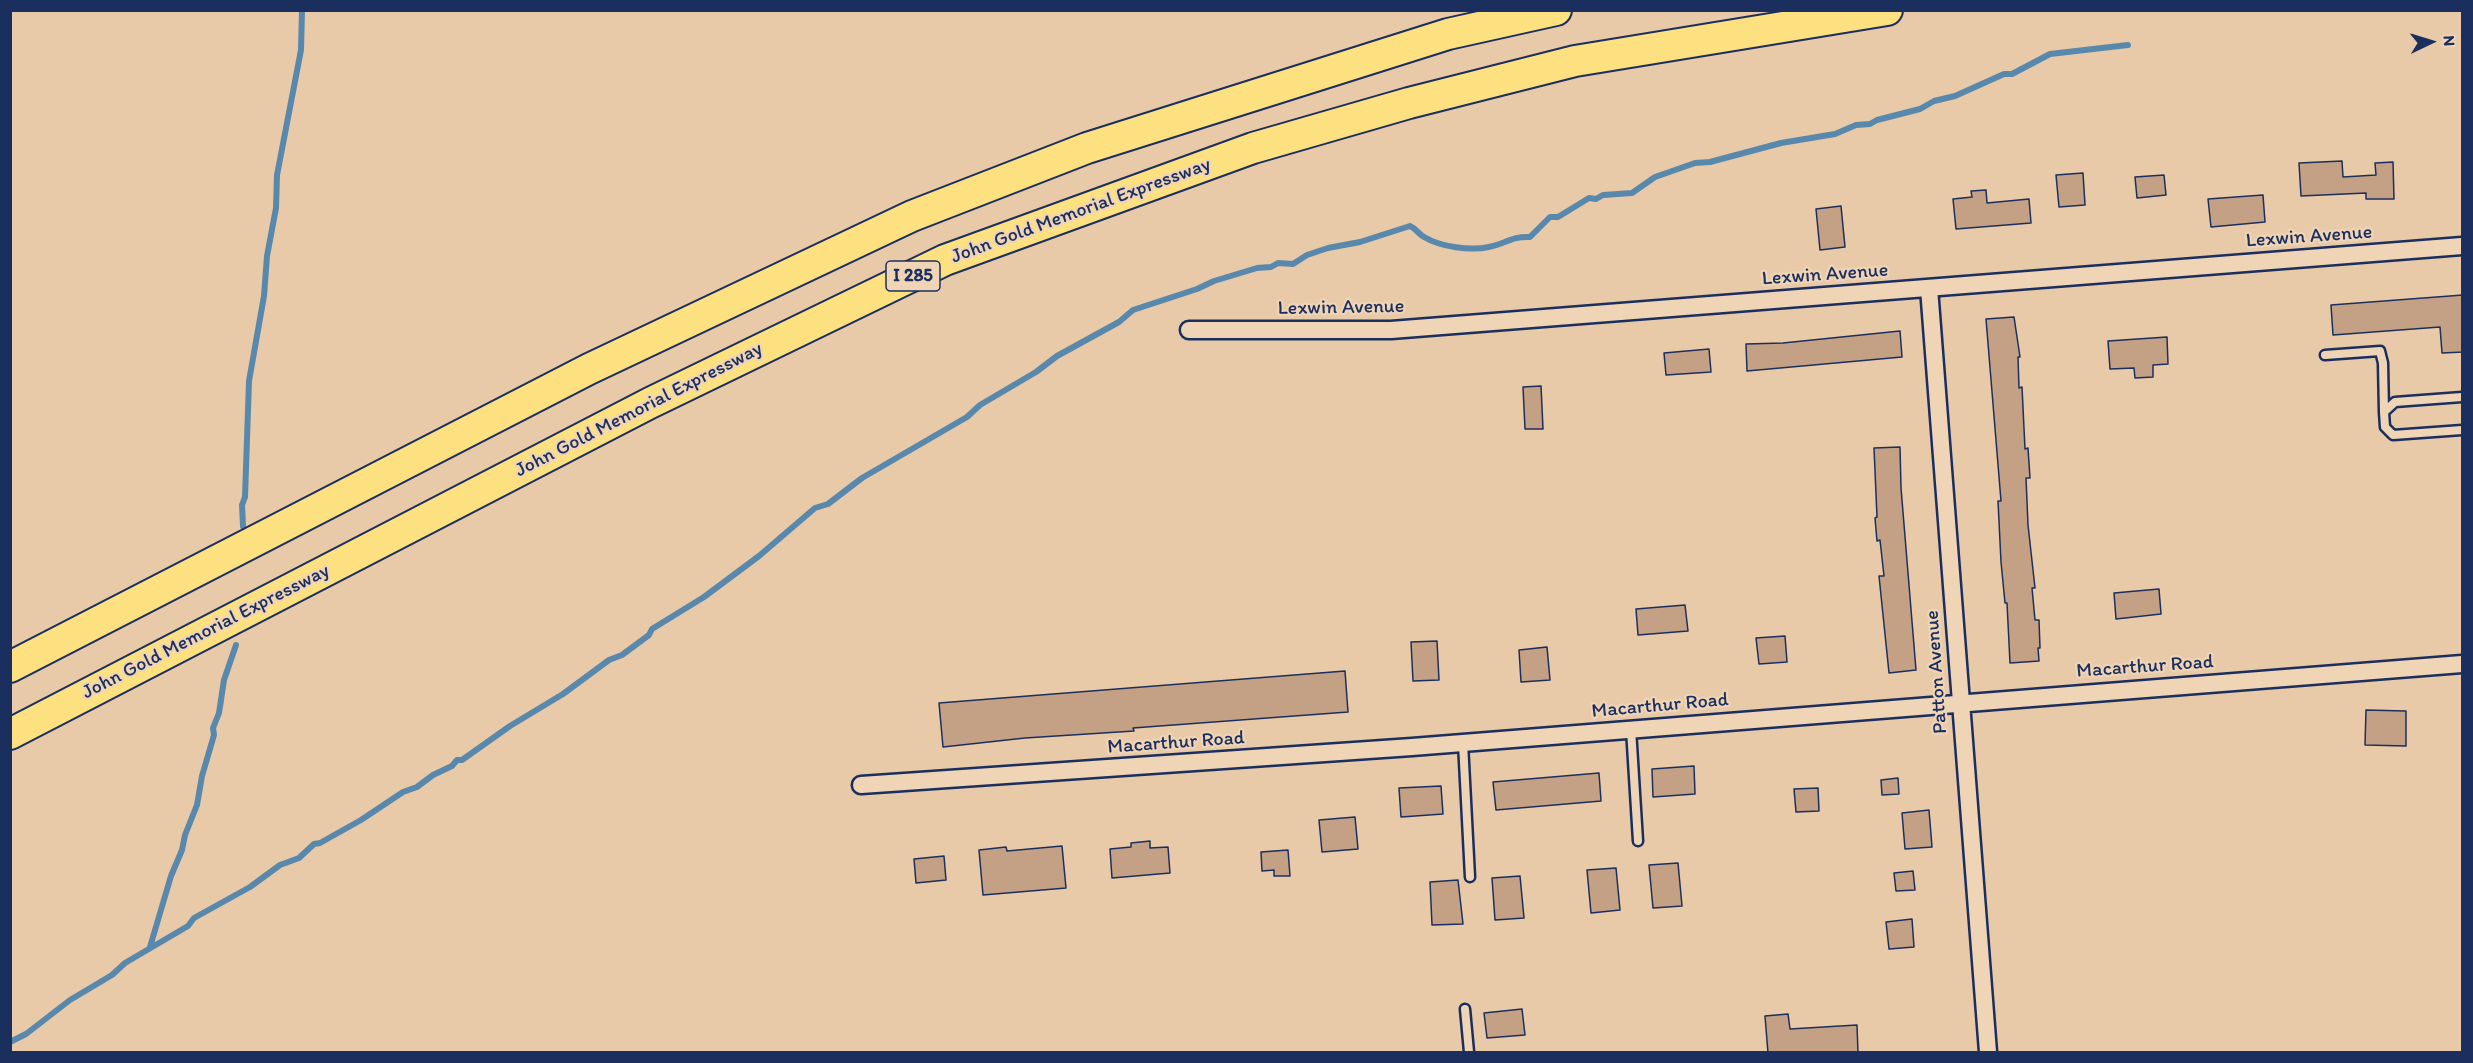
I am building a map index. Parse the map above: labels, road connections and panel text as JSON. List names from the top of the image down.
{
  "streets": {
    "highway": ["John Gold Memorial Expressway", "I 285"],
    "street": ["Lexwin Avenue", "Macarthur Road", "Patton Avenue"]
  },
  "crossings": [
    ["Lexwin Avenue", "Patton Avenue"],
    ["Macarthur Road", "Patton Avenue"]
  ],
  "north": "right"
}
